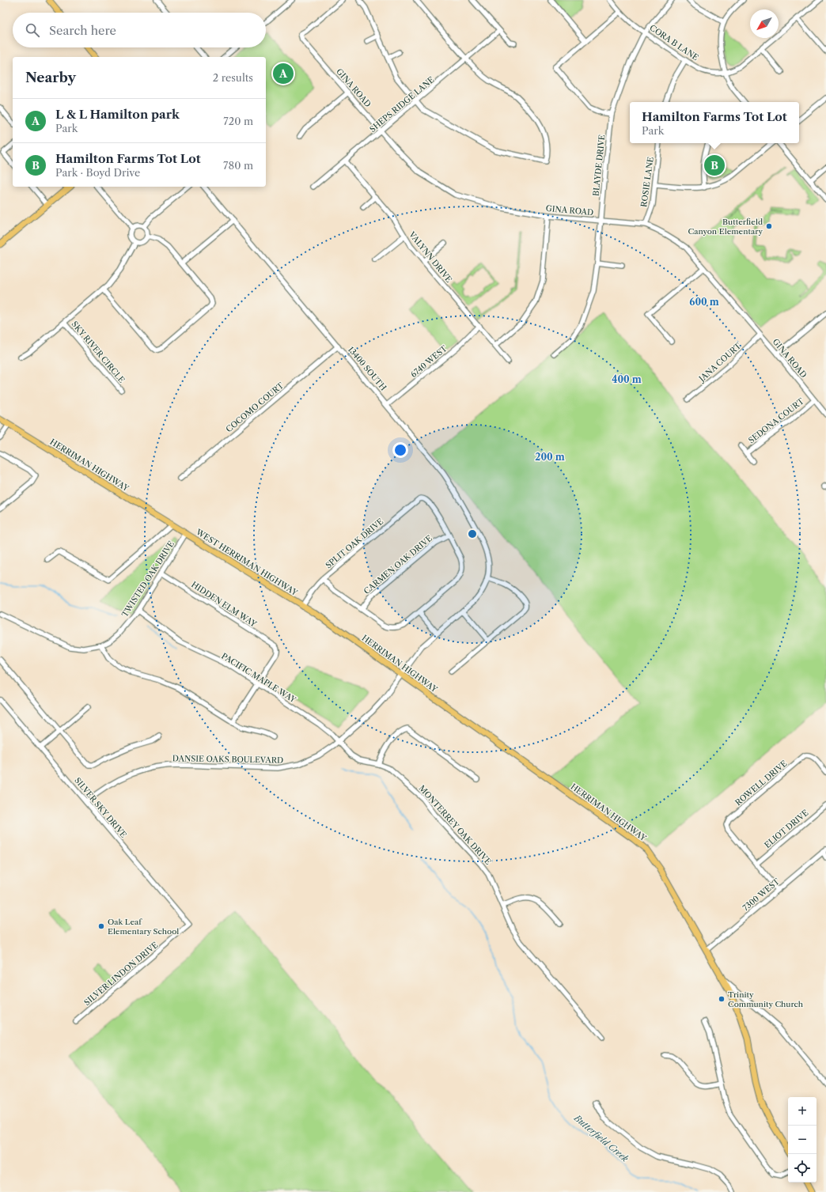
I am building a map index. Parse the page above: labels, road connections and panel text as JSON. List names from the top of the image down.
{
  "streets": {
    "main road": ["HERRIMAN HIGHWAY", "WEST HERRIMAN HIGHWAY"],
    "street": [
      "CORA B LANE",
      "GINA ROAD",
      "SHEPS RIDGE LANE",
      "BLAYDE DRIVE",
      "ROSIE LANE",
      "VALYNN DRIVE",
      "SKY RIVER CIRCLE",
      "6740 WEST",
      "JANA COURT",
      "13400 SOUTH",
      "COCOMO COURT",
      "SEDONA COURT",
      "SPLIT OAK DRIVE",
      "CARMEN OAK DRIVE",
      "TWISTED OAK DRIVE",
      "HIDDEN ELM WAY",
      "PACIFIC MAPLE WAY",
      "DANSIE OAKS BOULEVARD",
      "ROWELL DRIVE",
      "SILVER SKY DRIVE",
      "MONTERREY OAK DRIVE",
      "ELIOT DRIVE",
      "7300 WEST",
      "SILVER LINDON DRIVE"
    ]
  },
  "crossings": [
    ["CORA B LANE", "BLAYDE DRIVE"],
    ["GINA ROAD", "SHEPS RIDGE LANE"],
    ["GINA ROAD", "BLAYDE DRIVE"],
    ["GINA ROAD", "ROSIE LANE"],
    ["GINA ROAD", "JANA COURT"],
    ["GINA ROAD", "SEDONA COURT"],
    ["SHEPS RIDGE LANE", "VALYNN DRIVE"],
    ["VALYNN DRIVE", "6740 WEST"],
    ["6740 WEST", "13400 SOUTH"],
    ["13400 SOUTH", "COCOMO COURT"],
    ["13400 SOUTH", "DANSIE OAKS BOULEVARD"],
    ["HERRIMAN HIGHWAY", "WEST HERRIMAN HIGHWAY"],
    ["HERRIMAN HIGHWAY", "DANSIE OAKS BOULEVARD"],
    ["HERRIMAN HIGHWAY", "7300 WEST"],
    ["SPLIT OAK DRIVE", "WEST HERRIMAN HIGHWAY"],
    ["SPLIT OAK DRIVE", "CARMEN OAK DRIVE"],
    ["WEST HERRIMAN HIGHWAY", "TWISTED OAK DRIVE"],
    ["TWISTED OAK DRIVE", "HIDDEN ELM WAY"],
    ["TWISTED OAK DRIVE", "PACIFIC MAPLE WAY"],
    ["HIDDEN ELM WAY", "PACIFIC MAPLE WAY"],
    ["PACIFIC MAPLE WAY", "DANSIE OAKS BOULEVARD"],
    ["PACIFIC MAPLE WAY", "MONTERREY OAK DRIVE"],
    ["DANSIE OAKS BOULEVARD", "SILVER SKY DRIVE"],
    ["DANSIE OAKS BOULEVARD", "MONTERREY OAK DRIVE"],
    ["ROWELL DRIVE", "ELIOT DRIVE"],
    ["SILVER SKY DRIVE", "SILVER LINDON DRIVE"]
  ],
  "water": ["Butterfield Creek"],
  "places": ["Butterfield Canyon Elementary", "Oak Leaf Elementary School", "Trinity Community Church"],
  "north": "bottom left",
  "page": {
    "search": "Search here",
    "heading": ["Nearby", "2 results"],
    "pins": ["A", "B"],
    "list": [
      {
        "mark": "A",
        "name": "L & L Hamilton park",
        "note": "Park",
        "value": "720 m"
      },
      {
        "mark": "B",
        "name": "Hamilton Farms Tot Lot",
        "note": "Park · Boyd Drive",
        "value": "780 m"
      }
    ],
    "popup": ["Hamilton Farms Tot Lot", "Park"],
    "map_buttons": ["+", "−"]
  },
  "rings": ["600 m", "400 m", "200 m"]
}
